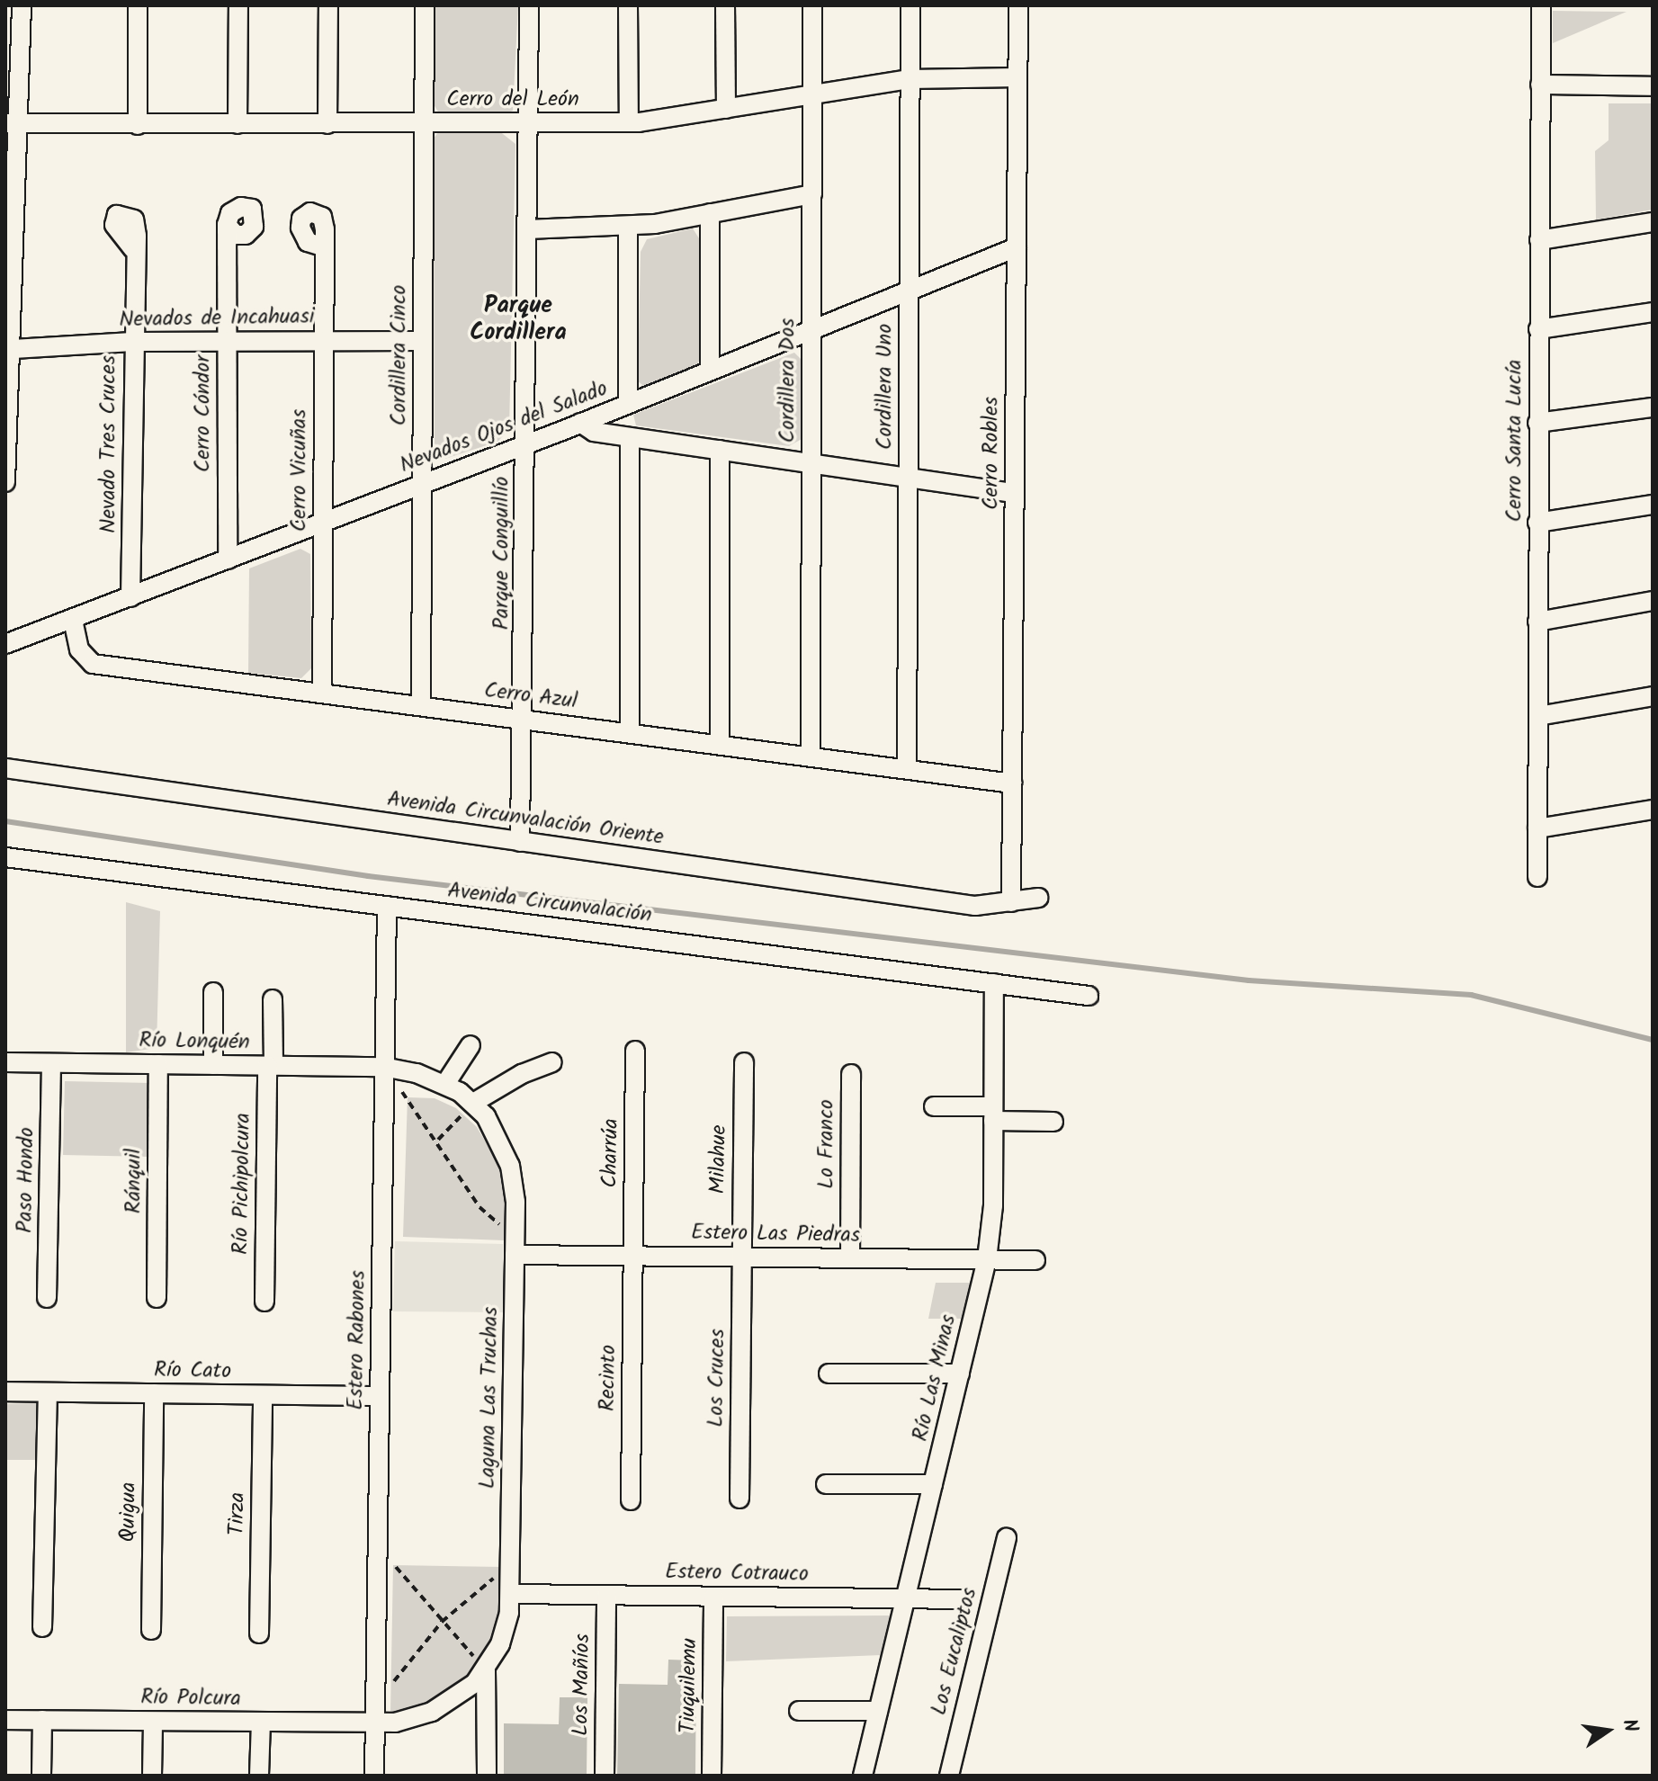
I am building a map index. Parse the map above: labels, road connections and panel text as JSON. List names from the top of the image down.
{
  "streets": {
    "street": [
      "Cerro del León",
      "Nevados de Incahuasi",
      "Cordillera Cinco",
      "Cordillera Dos",
      "Cordillera Uno",
      "Cerro Cóndor",
      "Nevados Ojos del Salado",
      "Cerro Santa Lucía",
      "Nevado Tres Cruces",
      "Cerro Robles",
      "Cerro Vicuñas",
      "Parque Conguillío",
      "Cerro Azul",
      "Avenida Circunvalación Oriente",
      "Avenida Circunvalación",
      "Río Lonquén",
      "Lo Franco",
      "Charrúa",
      "Milahue",
      "Paso Hondo",
      "Ránquil",
      "Río Pichipolcura",
      "Estero Las Piedras",
      "Estero Rabones",
      "Río Cato",
      "Recinto",
      "Los Cruces",
      "Río Las Minas",
      "Laguna Las Truchas",
      "Quigua",
      "Tirza",
      "Estero Cotrauco",
      "Los Eucaliptos",
      "Los Mañíos",
      "Tiuquilemu",
      "Río Polcura"
    ]
  },
  "crossings": [
    ["Cerro del León", "Cordillera Cinco"],
    ["Cerro del León", "Cordillera Dos"],
    ["Cerro del León", "Cordillera Uno"],
    ["Cerro del León", "Cerro Robles"],
    ["Cerro del León", "Parque Conguillío"],
    ["Nevados de Incahuasi", "Cordillera Cinco"],
    ["Nevados de Incahuasi", "Cerro Cóndor"],
    ["Nevados de Incahuasi", "Nevado Tres Cruces"],
    ["Nevados de Incahuasi", "Cerro Vicuñas"],
    ["Cordillera Cinco", "Nevados Ojos del Salado"],
    ["Cordillera Cinco", "Cerro Azul"],
    ["Cordillera Dos", "Nevados Ojos del Salado"],
    ["Cordillera Dos", "Cerro Azul"],
    ["Cordillera Uno", "Nevados Ojos del Salado"],
    ["Cordillera Uno", "Cerro Azul"],
    ["Cerro Cóndor", "Nevados Ojos del Salado"],
    ["Nevados Ojos del Salado", "Nevado Tres Cruces"],
    ["Nevados Ojos del Salado", "Cerro Robles"],
    ["Nevados Ojos del Salado", "Cerro Vicuñas"],
    ["Nevados Ojos del Salado", "Parque Conguillío"],
    ["Nevados Ojos del Salado", "Cerro Azul"],
    ["Cerro Robles", "Cerro Azul"],
    ["Cerro Robles", "Avenida Circunvalación Oriente"],
    ["Cerro Vicuñas", "Cerro Azul"],
    ["Parque Conguillío", "Cerro Azul"],
    ["Parque Conguillío", "Avenida Circunvalación Oriente"],
    ["Avenida Circunvalación", "Estero Rabones"],
    ["Avenida Circunvalación", "Río Las Minas"],
    ["Río Lonquén", "Paso Hondo"],
    ["Río Lonquén", "Ránquil"],
    ["Río Lonquén", "Río Pichipolcura"],
    ["Río Lonquén", "Estero Rabones"],
    ["Río Lonquén", "Laguna Las Truchas"],
    ["Lo Franco", "Estero Las Piedras"],
    ["Charrúa", "Estero Las Piedras"],
    ["Charrúa", "Recinto"],
    ["Milahue", "Estero Las Piedras"],
    ["Milahue", "Los Cruces"],
    ["Estero Las Piedras", "Recinto"],
    ["Estero Las Piedras", "Los Cruces"],
    ["Estero Las Piedras", "Río Las Minas"],
    ["Estero Las Piedras", "Laguna Las Truchas"],
    ["Estero Rabones", "Río Cato"],
    ["Estero Rabones", "Laguna Las Truchas"],
    ["Estero Rabones", "Río Polcura"],
    ["Río Cato", "Quigua"],
    ["Río Cato", "Tirza"],
    ["Río Las Minas", "Estero Cotrauco"],
    ["Laguna Las Truchas", "Estero Cotrauco"],
    ["Laguna Las Truchas", "Río Polcura"],
    ["Estero Cotrauco", "Los Mañíos"],
    ["Estero Cotrauco", "Tiuquilemu"]
  ],
  "districts": ["Parque Cordillera"],
  "north": "right"
}
